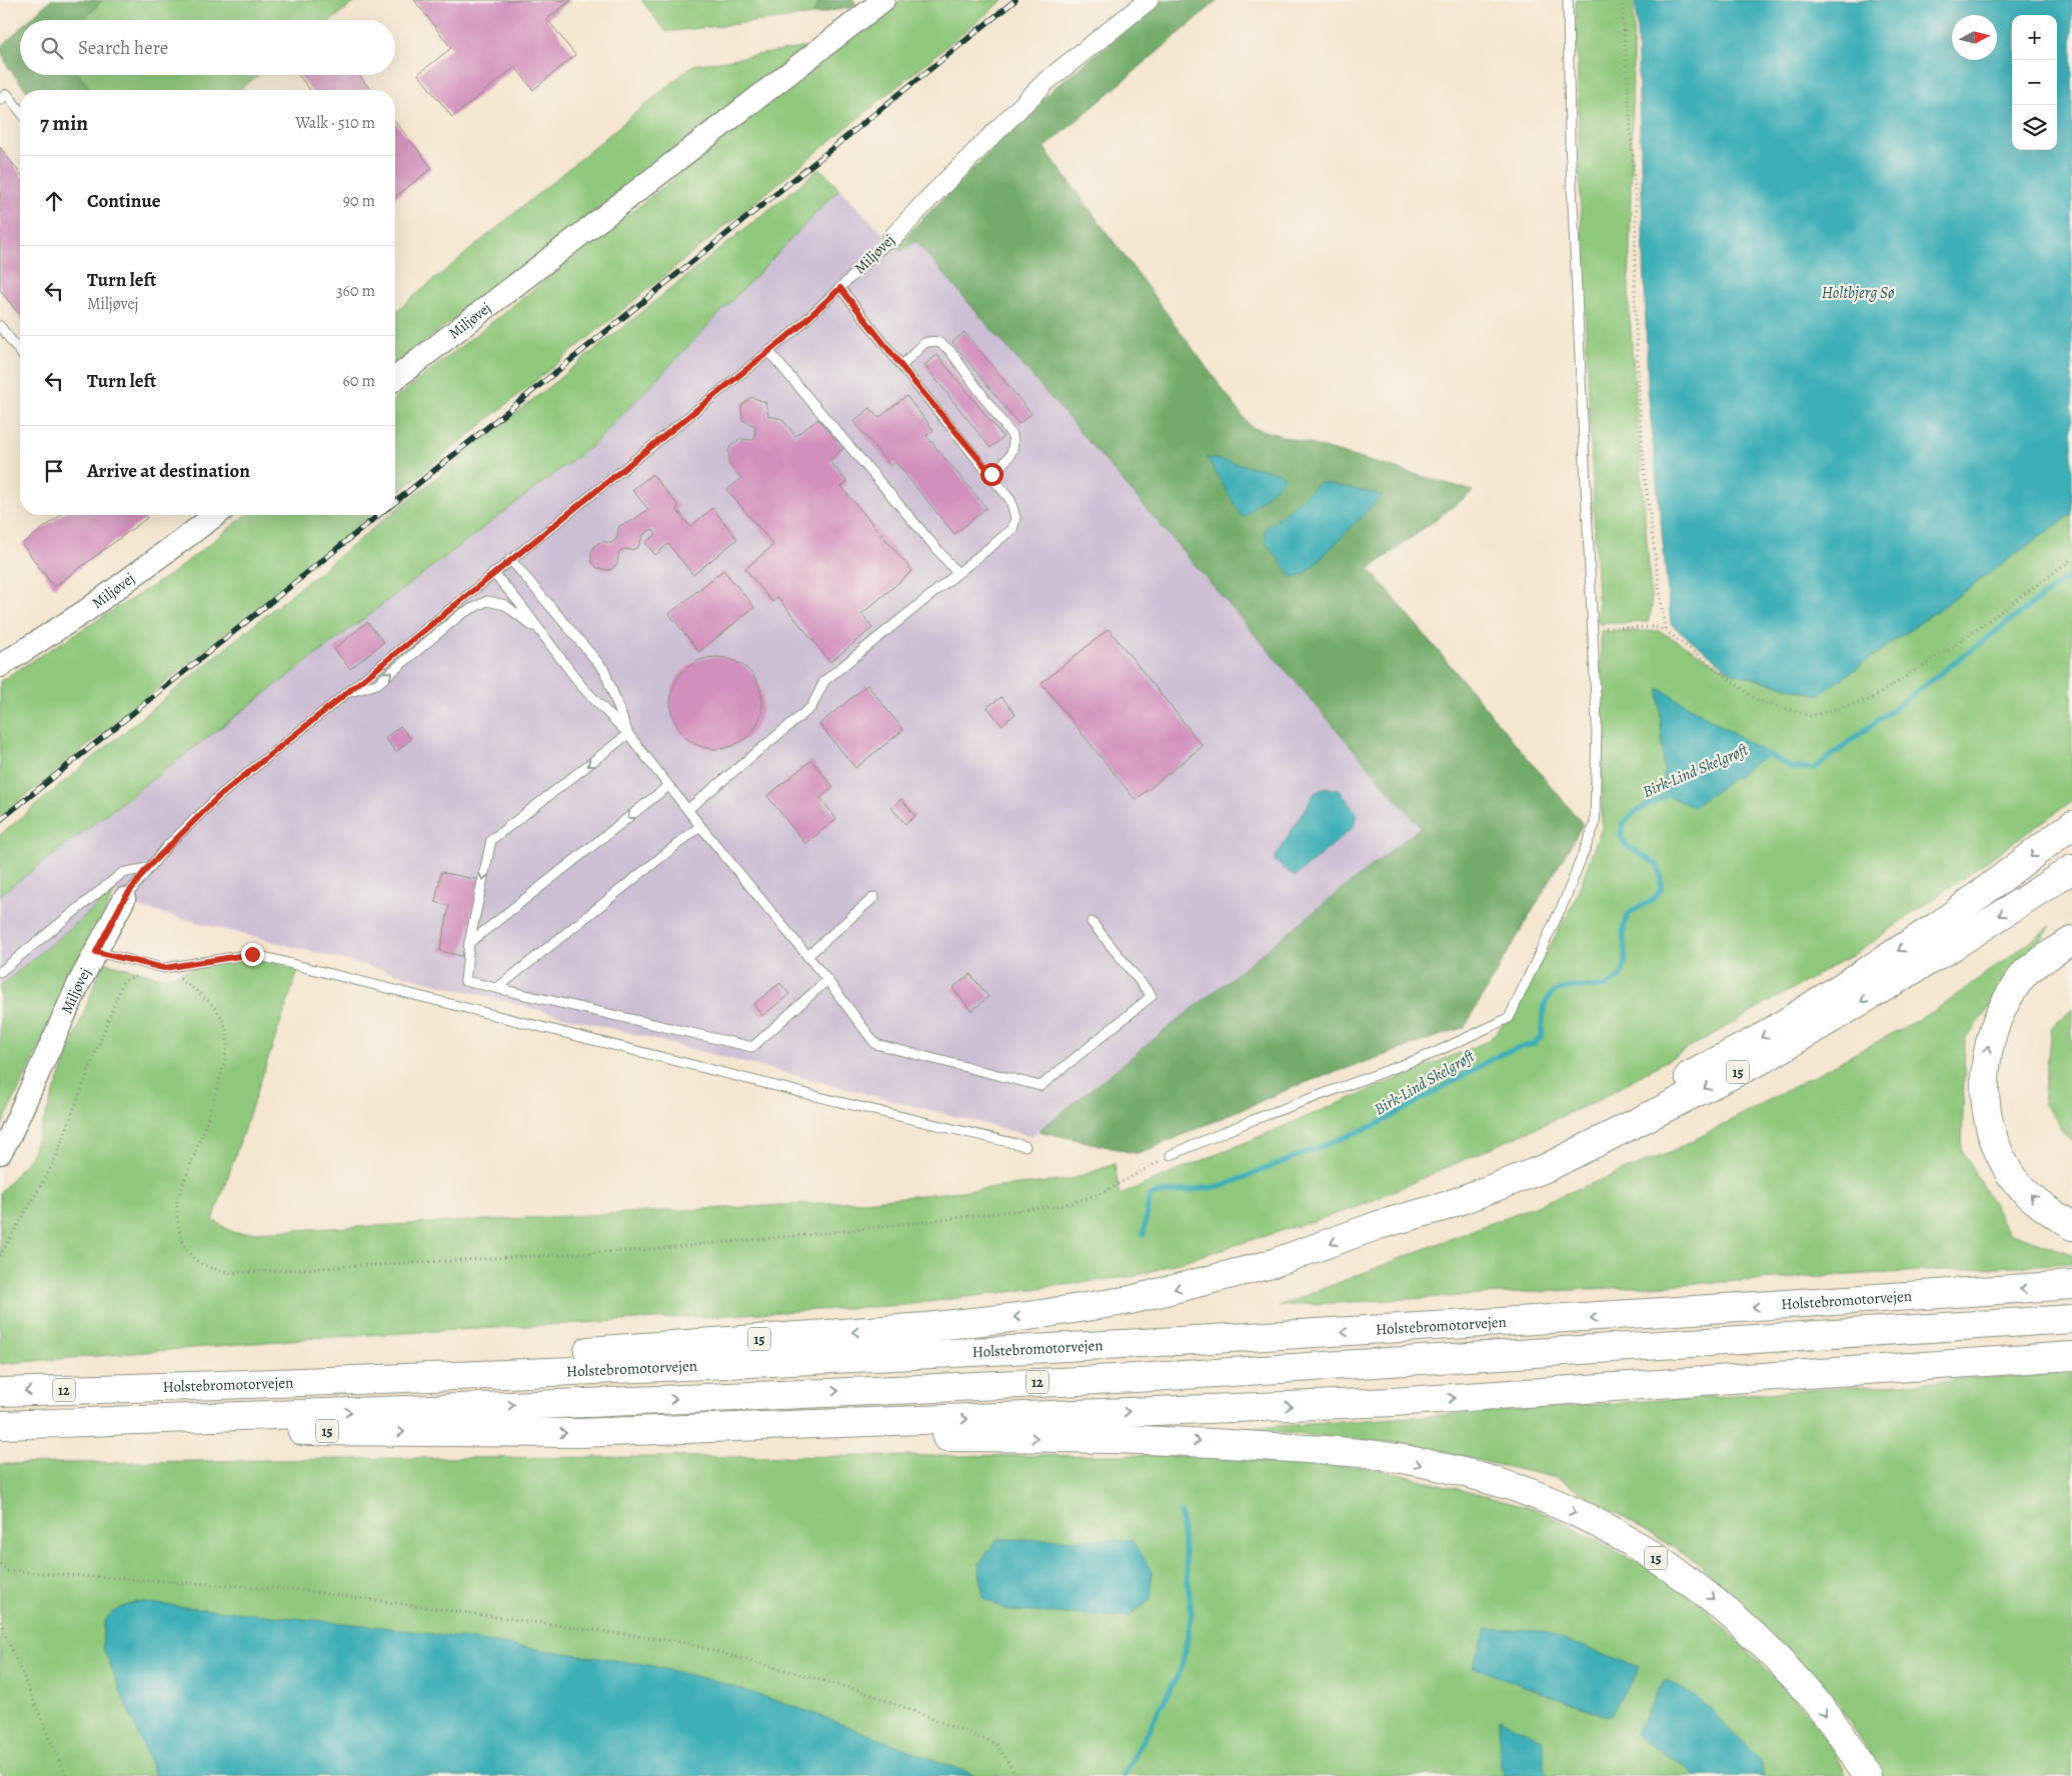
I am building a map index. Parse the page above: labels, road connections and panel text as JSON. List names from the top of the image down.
{
  "streets": {
    "highway": ["15", "Holstebromotorvejen", "12"],
    "street": ["Miljøvej"]
  },
  "crossings": [
    ["15", "Holstebromotorvejen"],
    ["15", "12"]
  ],
  "water": ["Holtbjerg Sø", "Birk-Lind Skelgrøft"],
  "north": "right",
  "page": {
    "map_buttons": ["+", "−"],
    "search": "Search here",
    "heading": ["7 min", "Walk · 510 m"],
    "list": [
      ["Continue", "90 m"],
      ["Turn left", "Miljøvej", "360 m"],
      ["Turn left", "60 m"],
      "Arrive at destination"
    ]
  }
}
